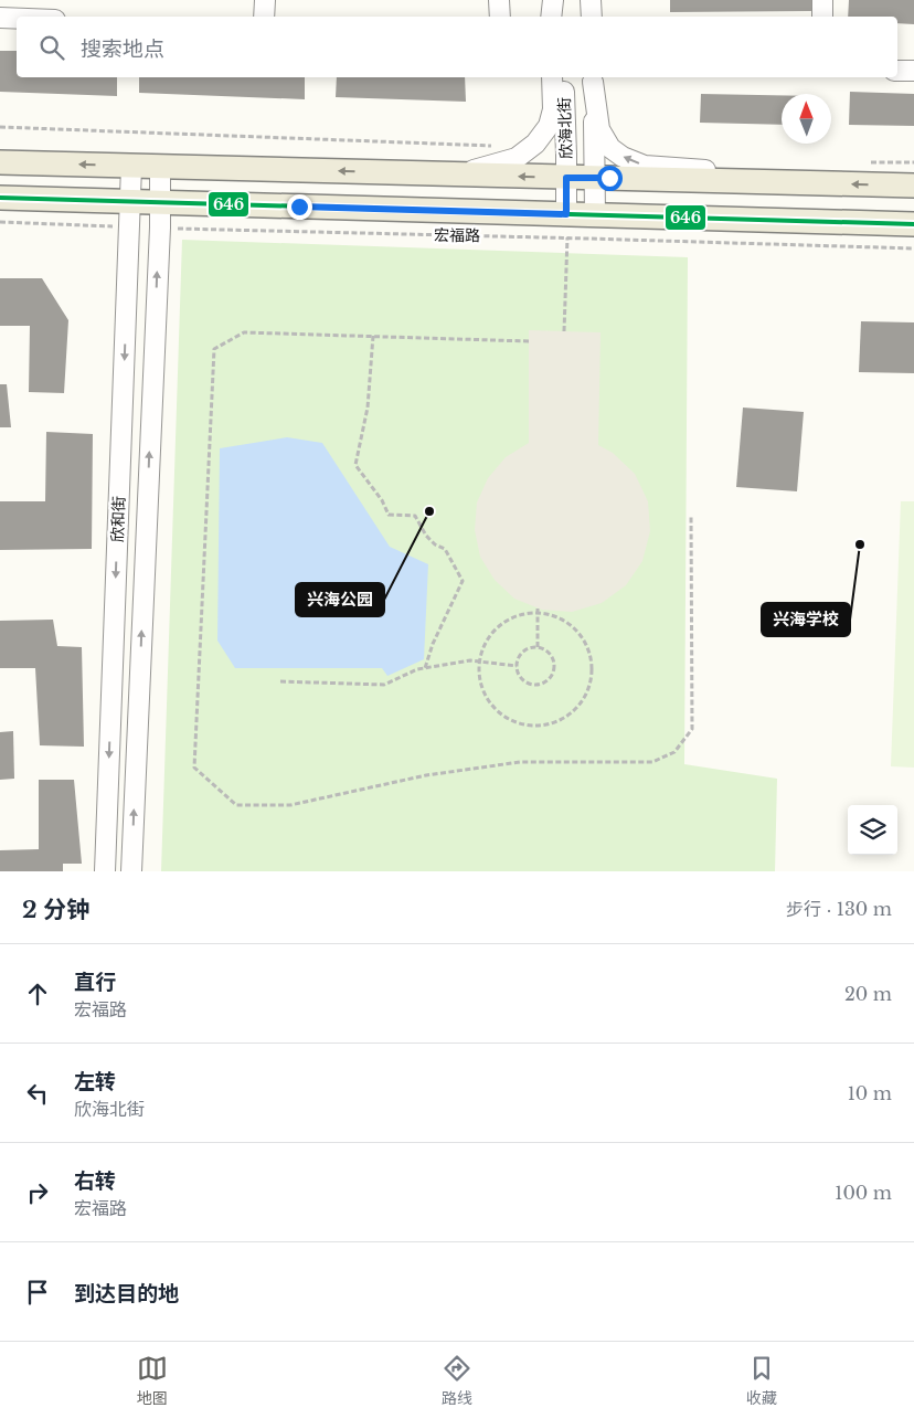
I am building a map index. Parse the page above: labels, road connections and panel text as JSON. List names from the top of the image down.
{
  "streets": {
    "main road": ["宏福路"],
    "street": ["欣海北街", "欣和街"]
  },
  "crossings": [
    ["欣海北街", "宏福路"],
    ["宏福路", "欣和街"]
  ],
  "places": ["兴海公园", "兴海学校"],
  "lines": ["transit line 646"],
  "north": "top",
  "page": {
    "search": "搜索地点",
    "heading": ["2 分钟", "步行 · 130 m"],
    "list": [
      ["直行", "宏福路", "20 m"],
      ["左转", "欣海北街", "10 m"],
      ["右转", "宏福路", "100 m"],
      "到达目的地"
    ],
    "nav": ["地图", "路线", "收藏"]
  }
}
